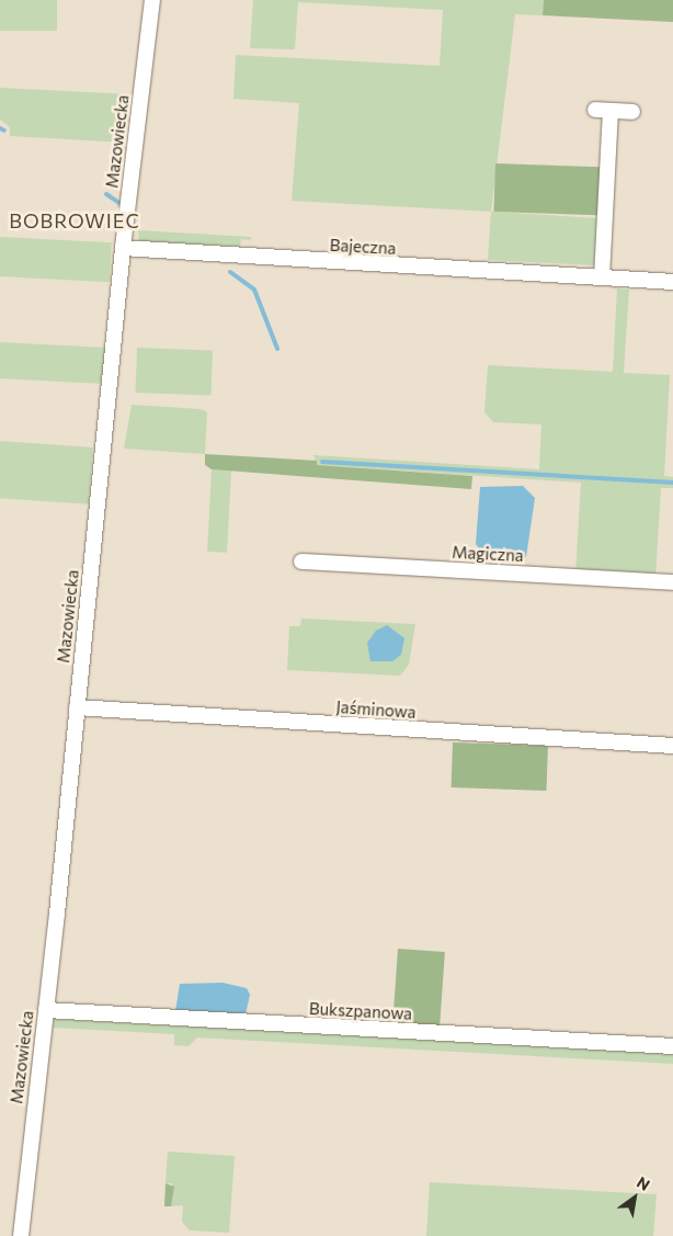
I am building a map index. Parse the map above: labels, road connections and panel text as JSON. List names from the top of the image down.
{
  "streets": {
    "street": [
      "Mazowiecka",
      "Bajeczna",
      "Magiczna",
      "Jaśminowa",
      "Bukszpanowa"
    ]
  },
  "crossings": [
    ["Mazowiecka", "Bajeczna"],
    ["Mazowiecka", "Jaśminowa"],
    ["Mazowiecka", "Bukszpanowa"]
  ],
  "districts": ["BOBROWIEC"],
  "north": "top right"
}
